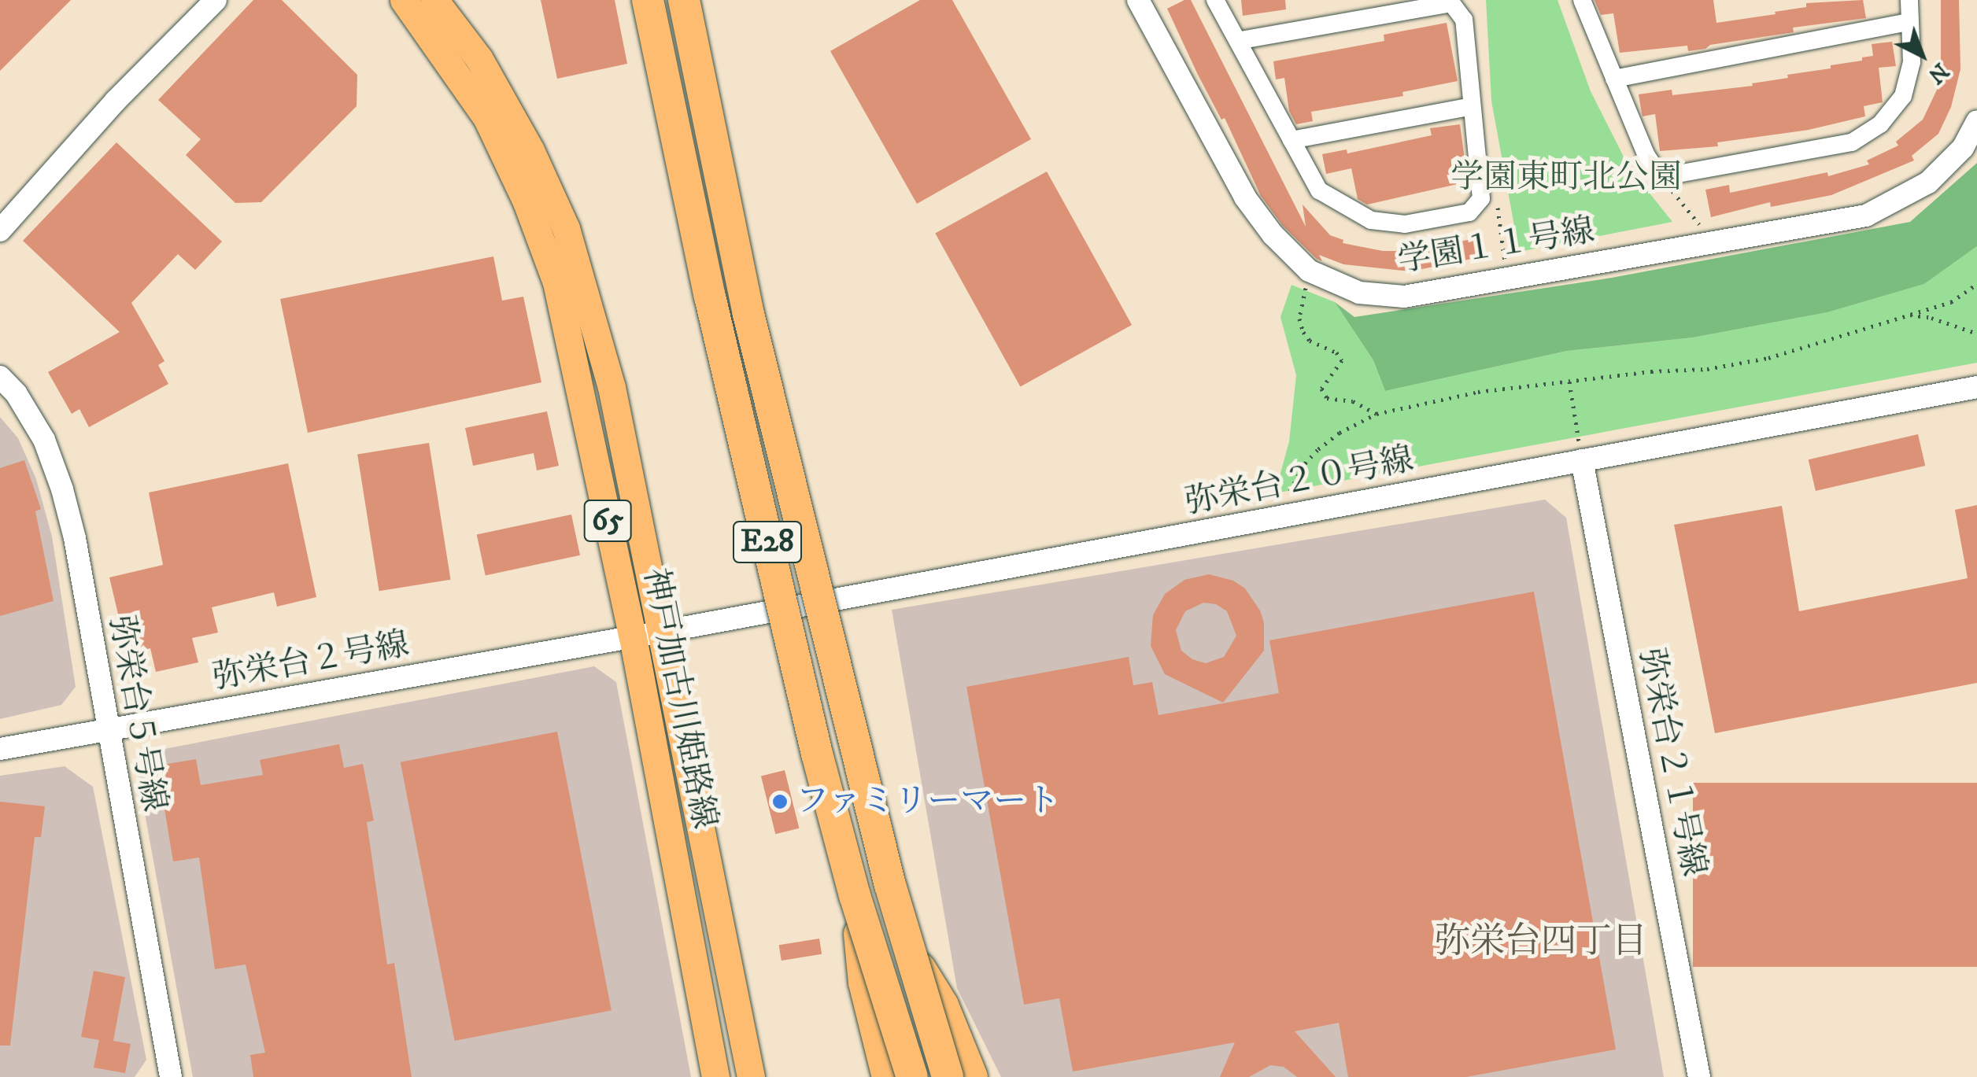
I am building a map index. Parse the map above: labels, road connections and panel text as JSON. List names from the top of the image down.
{
  "streets": {
    "highway": ["E28"],
    "main road": ["65", "神戸加古川姫路線"],
    "street": [
      "学園１１号線",
      "弥栄台２０号線",
      "弥栄台２号線",
      "弥栄台５号線",
      "弥栄台２１号線"
    ]
  },
  "crossings": [
    ["弥栄台２０号線", "弥栄台２号線"],
    ["弥栄台２０号線", "神戸加古川姫路線"],
    ["弥栄台２０号線", "弥栄台２１号線"],
    ["弥栄台２号線", "神戸加古川姫路線"],
    ["弥栄台２号線", "弥栄台５号線"]
  ],
  "districts": ["弥栄台四丁目"],
  "parks": ["学園東町北公園"],
  "places": ["ファミリーマート"],
  "north": "bottom right"
}
